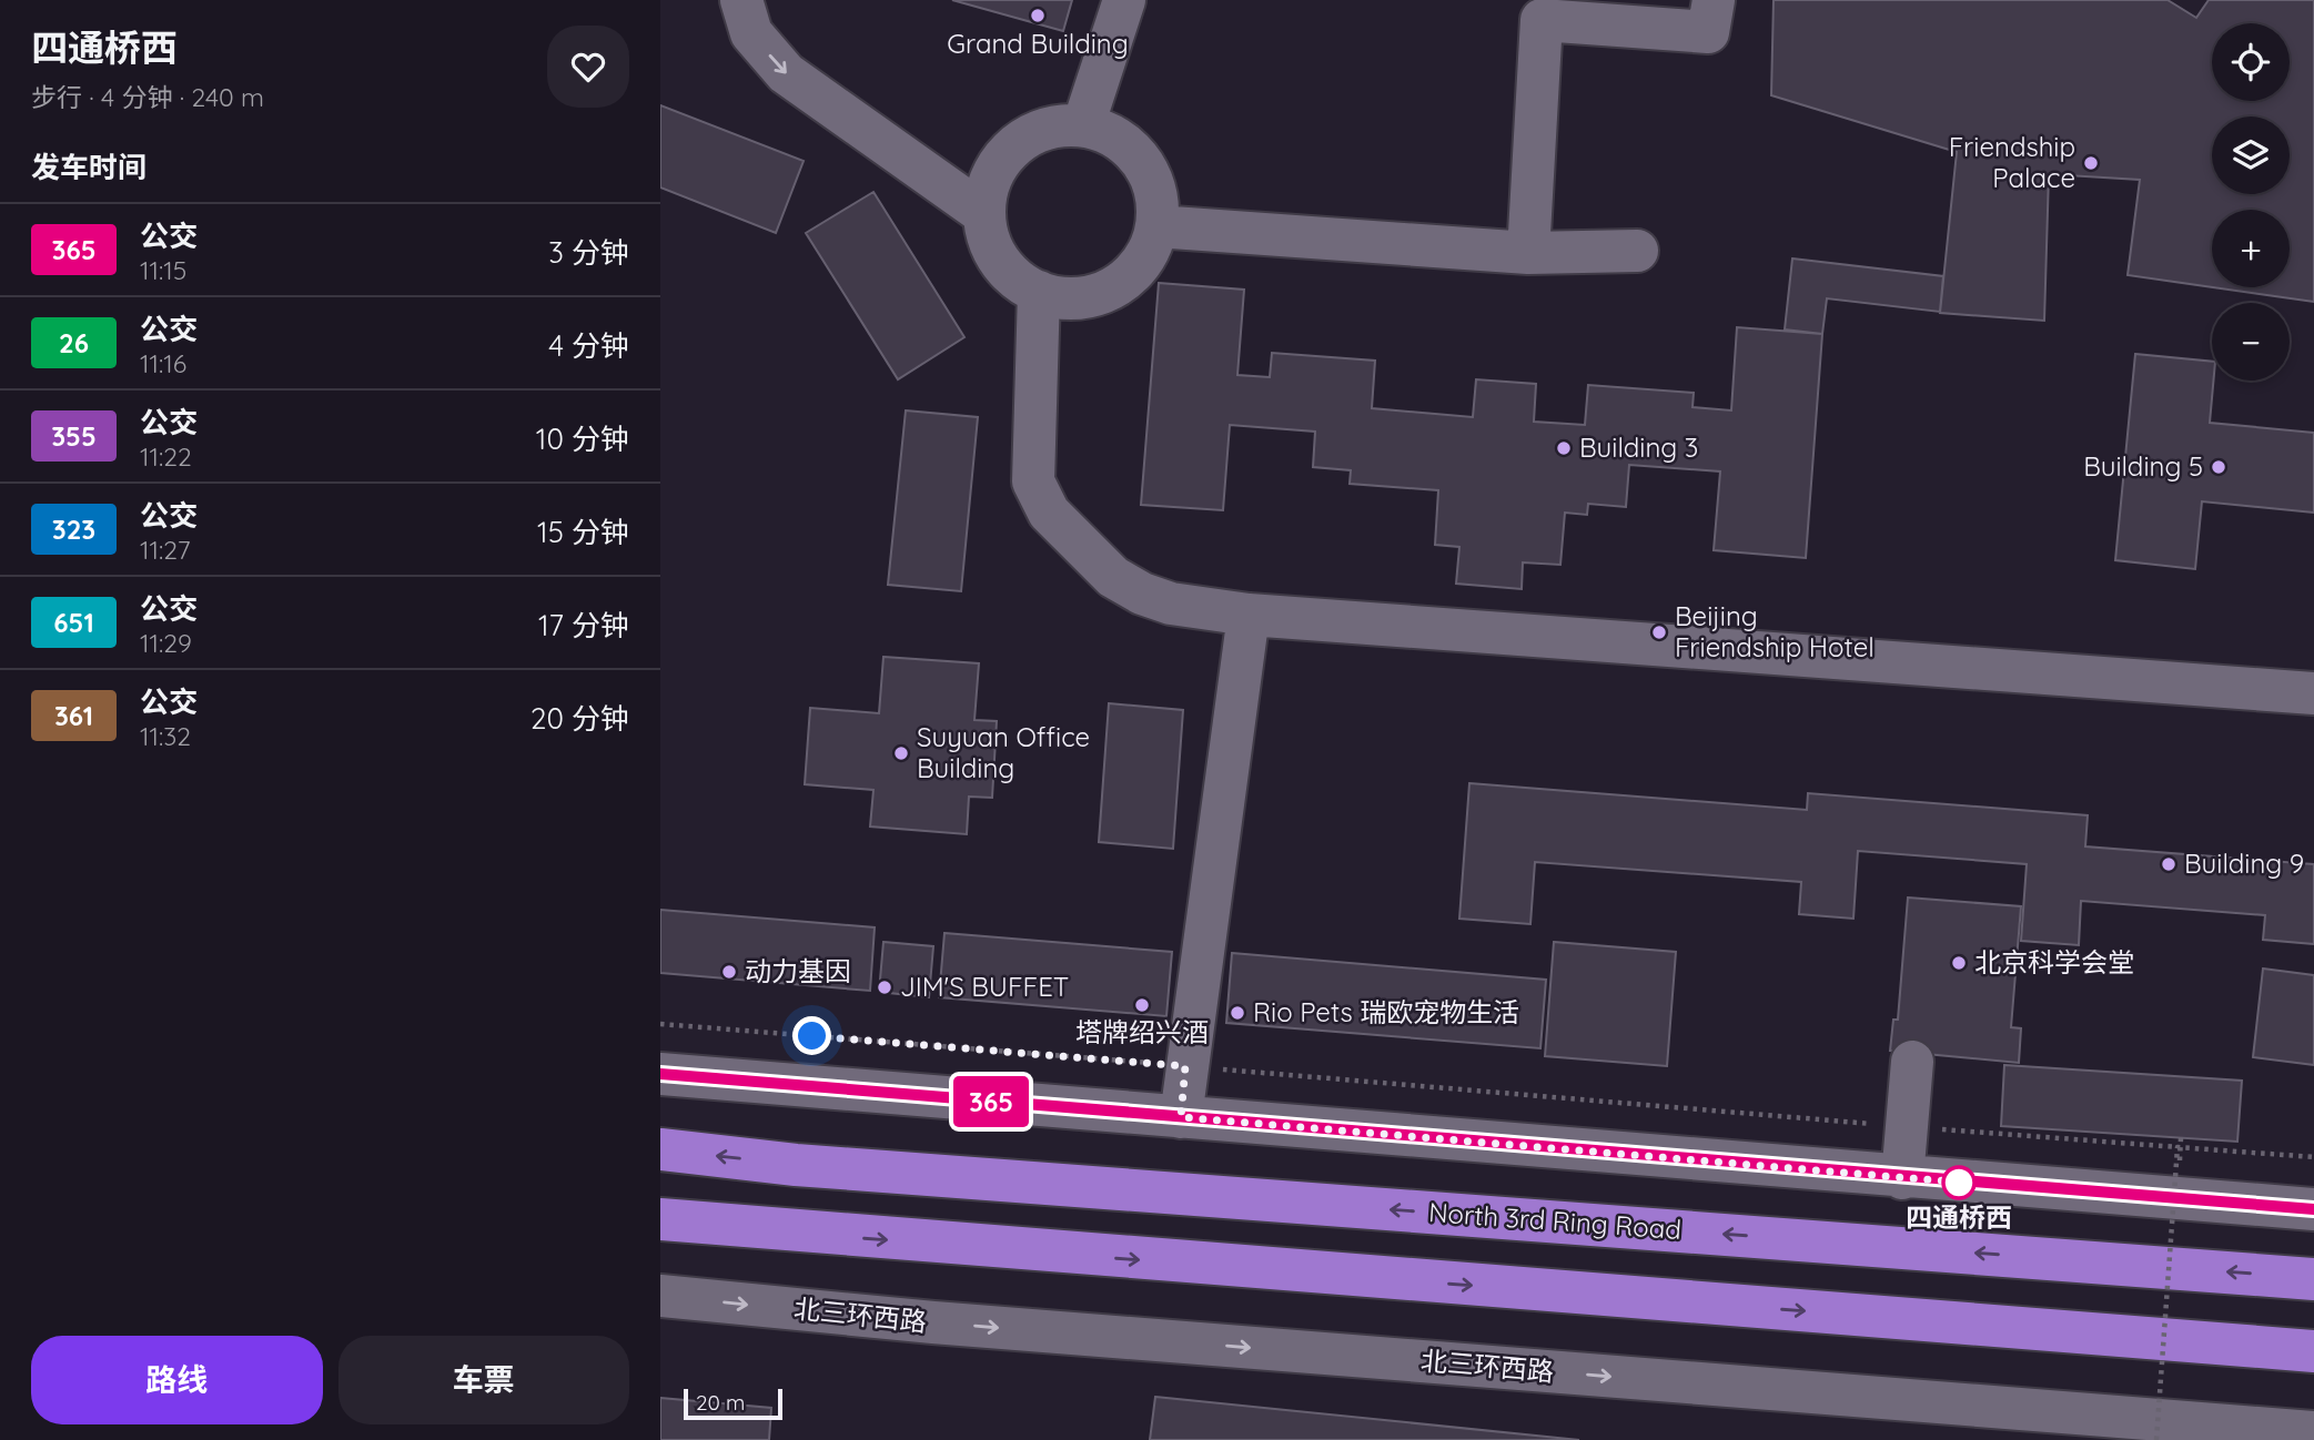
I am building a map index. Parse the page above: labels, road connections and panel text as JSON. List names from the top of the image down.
{
  "streets": {
    "highway": ["North 3rd Ring Road"],
    "street": ["北三环西路"]
  },
  "places": [
    "Grand Building",
    "Friendship Palace",
    "Building 3",
    "Building 5",
    "Beijing Friendship Hotel",
    "Suyuan Office Building",
    "Building 9",
    "北京科学会堂",
    "动力基因",
    "JIM'S BUFFET",
    "塔牌绍兴酒",
    "Rio Pets 瑞欧宠物生活",
    "四通桥西"
  ],
  "lines": ["bus line 365"],
  "scale_bar": "20 m",
  "page": {
    "heading": [
      ["四通桥西", "步行 · 4 分钟 · 240 m"],
      "发车时间"
    ],
    "on_map": "365",
    "map_buttons": ["+", "−"],
    "list": [
      {
        "mark": "365",
        "name": "公交",
        "note": "11:15",
        "value": "3 分钟"
      },
      {
        "mark": "26",
        "name": "公交",
        "note": "11:16",
        "value": "4 分钟"
      },
      {
        "mark": "355",
        "name": "公交",
        "note": "11:22",
        "value": "10 分钟"
      },
      {
        "mark": "323",
        "name": "公交",
        "note": "11:27",
        "value": "15 分钟"
      },
      {
        "mark": "651",
        "name": "公交",
        "note": "11:29",
        "value": "17 分钟"
      },
      {
        "mark": "361",
        "name": "公交",
        "note": "11:32",
        "value": "20 分钟"
      }
    ],
    "buttons": ["路线", "车票"],
    "scale": "20 m"
  }
}
